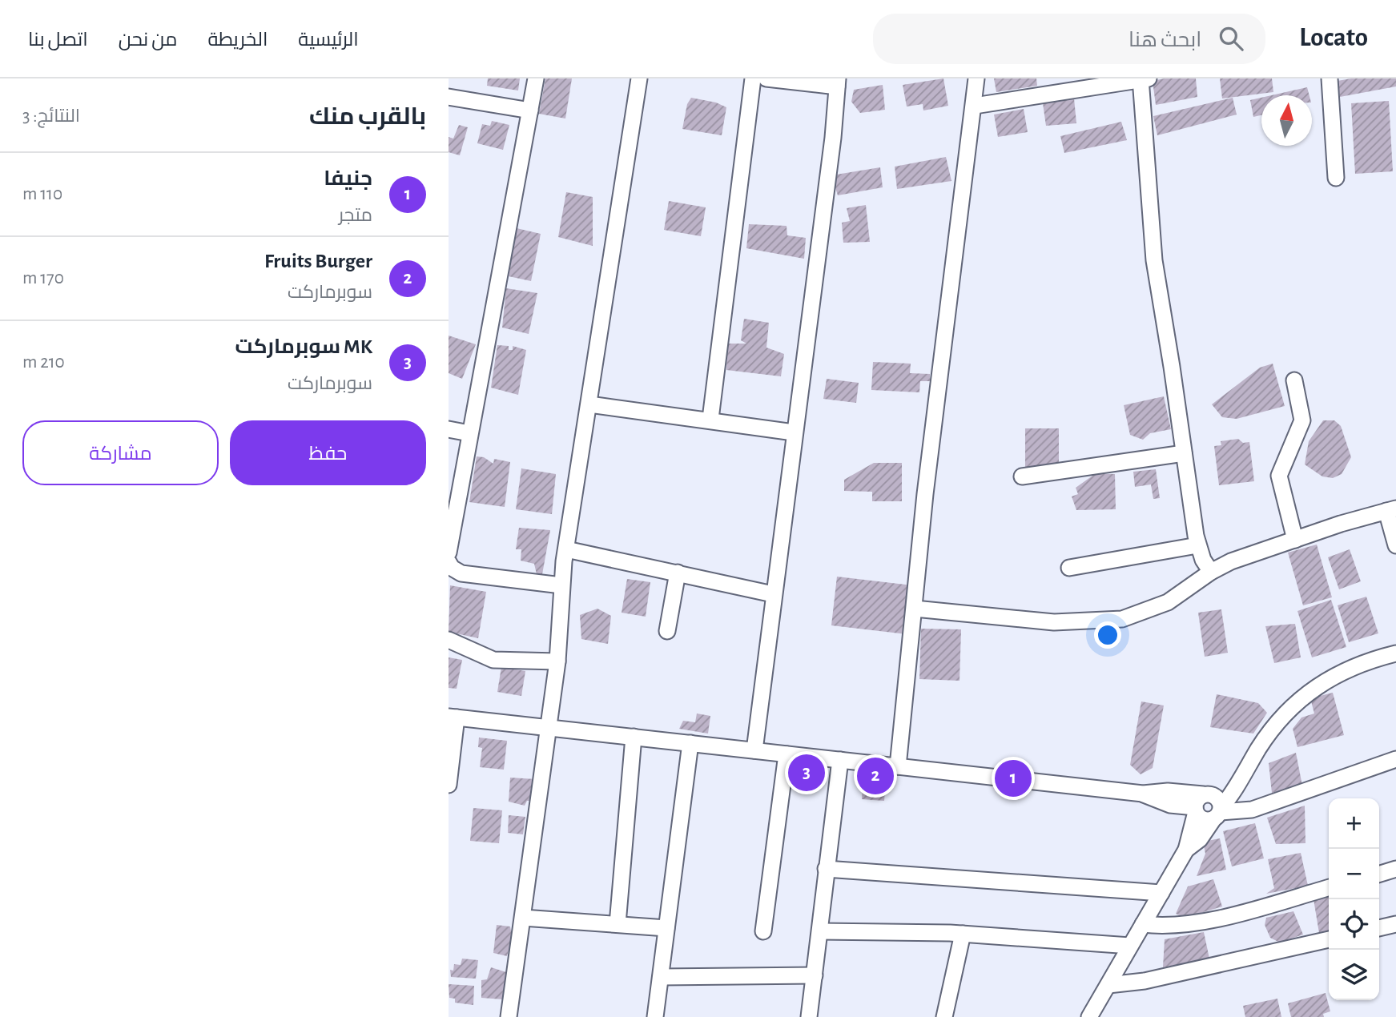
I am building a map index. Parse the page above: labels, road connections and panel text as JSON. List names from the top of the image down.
{
  "north": "top",
  "page": {
    "header": "Locato",
    "search": "ابحث هنا",
    "nav": [
      "الرئيسية",
      "الخريطة",
      "من نحن",
      "اتصل بنا"
    ],
    "heading": ["بالقرب منك", "النتائج: 3"],
    "list": [
      {
        "mark": "1",
        "name": "جنيفا",
        "note": "متجر",
        "value": "110 m"
      },
      {
        "mark": "2",
        "name": "Fruits Burger",
        "note": "سوبرماركت",
        "value": "170 m"
      },
      {
        "mark": "3",
        "name": "MK سوبرماركت",
        "note": "سوبرماركت",
        "value": "210 m"
      }
    ],
    "buttons": ["حفظ", "مشاركة"],
    "pins": ["3", "2", "1"],
    "map_buttons": ["+", "−"]
  }
}
